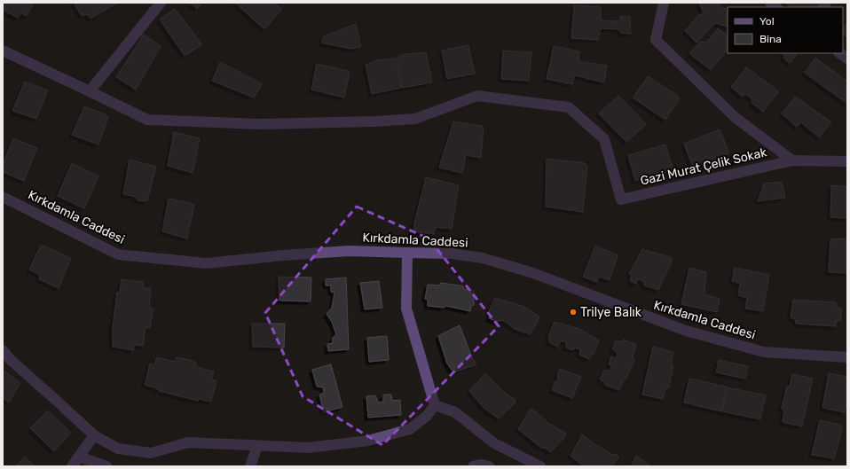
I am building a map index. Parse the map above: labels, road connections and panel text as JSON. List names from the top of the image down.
{
  "streets": {
    "street": ["Gazi Murat Çelik Sokak", "Kırkdamla Caddesi"]
  },
  "places": ["Trilye Balık"],
  "legend": ["Yol", "Bina"]
}
